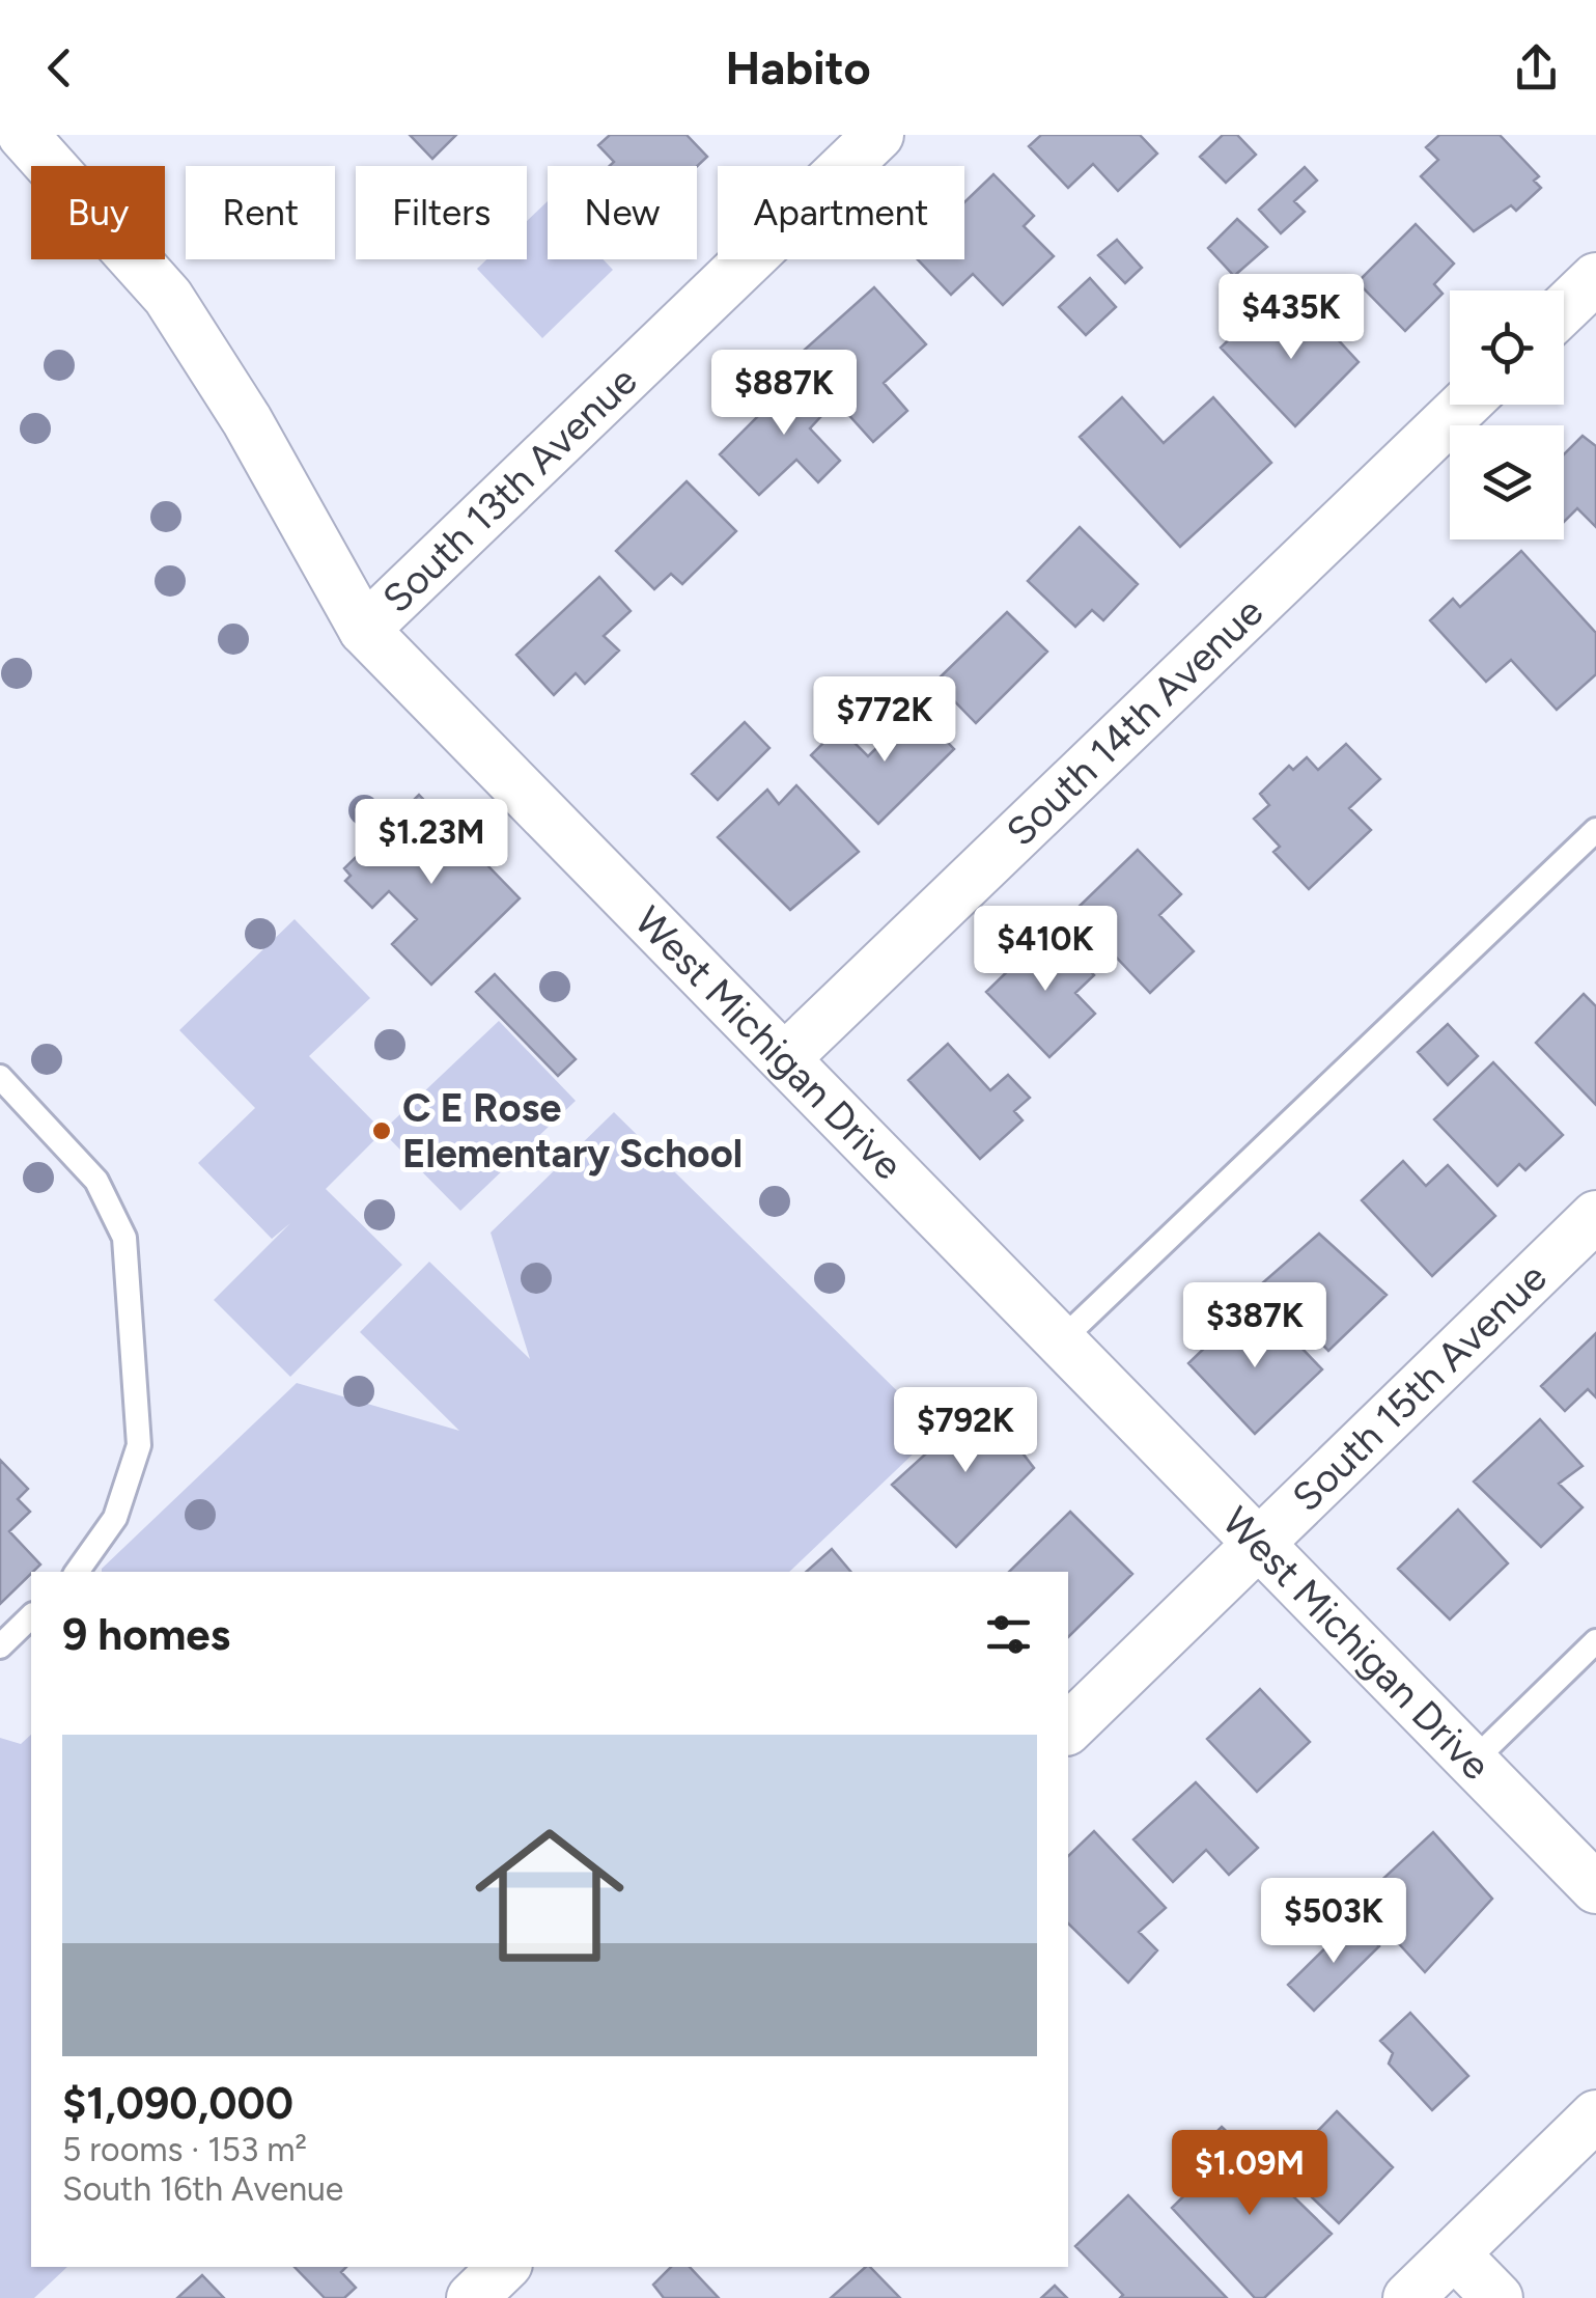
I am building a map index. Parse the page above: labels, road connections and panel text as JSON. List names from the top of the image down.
{
  "streets": {
    "street": [
      "South 13th Avenue",
      "South 14th Avenue",
      "West Michigan Drive",
      "South 15th Avenue"
    ]
  },
  "crossings": [
    ["South 13th Avenue", "West Michigan Drive"],
    ["South 14th Avenue", "West Michigan Drive"],
    ["West Michigan Drive", "South 15th Avenue"]
  ],
  "places": ["C E Rose Elementary School"],
  "page": {
    "header": "Habito",
    "chip": [
      "Buy",
      "Rent",
      "Filters",
      "New",
      "Apartment"
    ],
    "price": [
      "$435K",
      "$887K",
      "$772K",
      "$1.23M",
      "$410K",
      "$387K",
      "$792K",
      "$503K",
      "$1.09M"
    ],
    "heading": "9 homes",
    "list": [
      {
        "name": "$1,090,000",
        "note": "5 rooms · 153 m² · South 16th Avenue"
      }
    ]
  }
}
